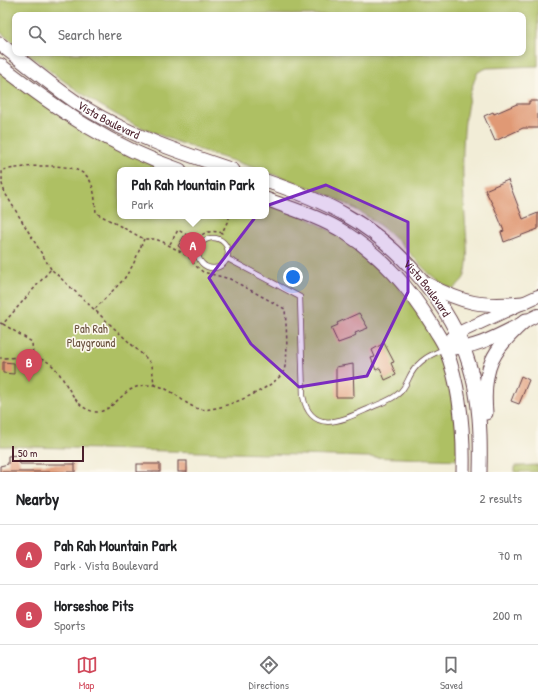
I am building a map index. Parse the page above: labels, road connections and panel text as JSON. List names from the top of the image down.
{
  "streets": {
    "main road": ["Vista Boulevard"]
  },
  "parks": ["Pah Rah Playground"],
  "scale_bar": "50 m",
  "page": {
    "search": "Search here",
    "popup": ["Pah Rah Mountain Park", "Park"],
    "pins": ["A", "B"],
    "scale": "50 m",
    "heading": ["Nearby", "2 results"],
    "list": [
      {
        "mark": "A",
        "name": "Pah Rah Mountain Park",
        "note": "Park · Vista Boulevard",
        "value": "70 m"
      },
      {
        "mark": "B",
        "name": "Horseshoe Pits",
        "note": "Sports",
        "value": "200 m"
      }
    ],
    "nav": ["Map", "Directions", "Saved"]
  }
}
